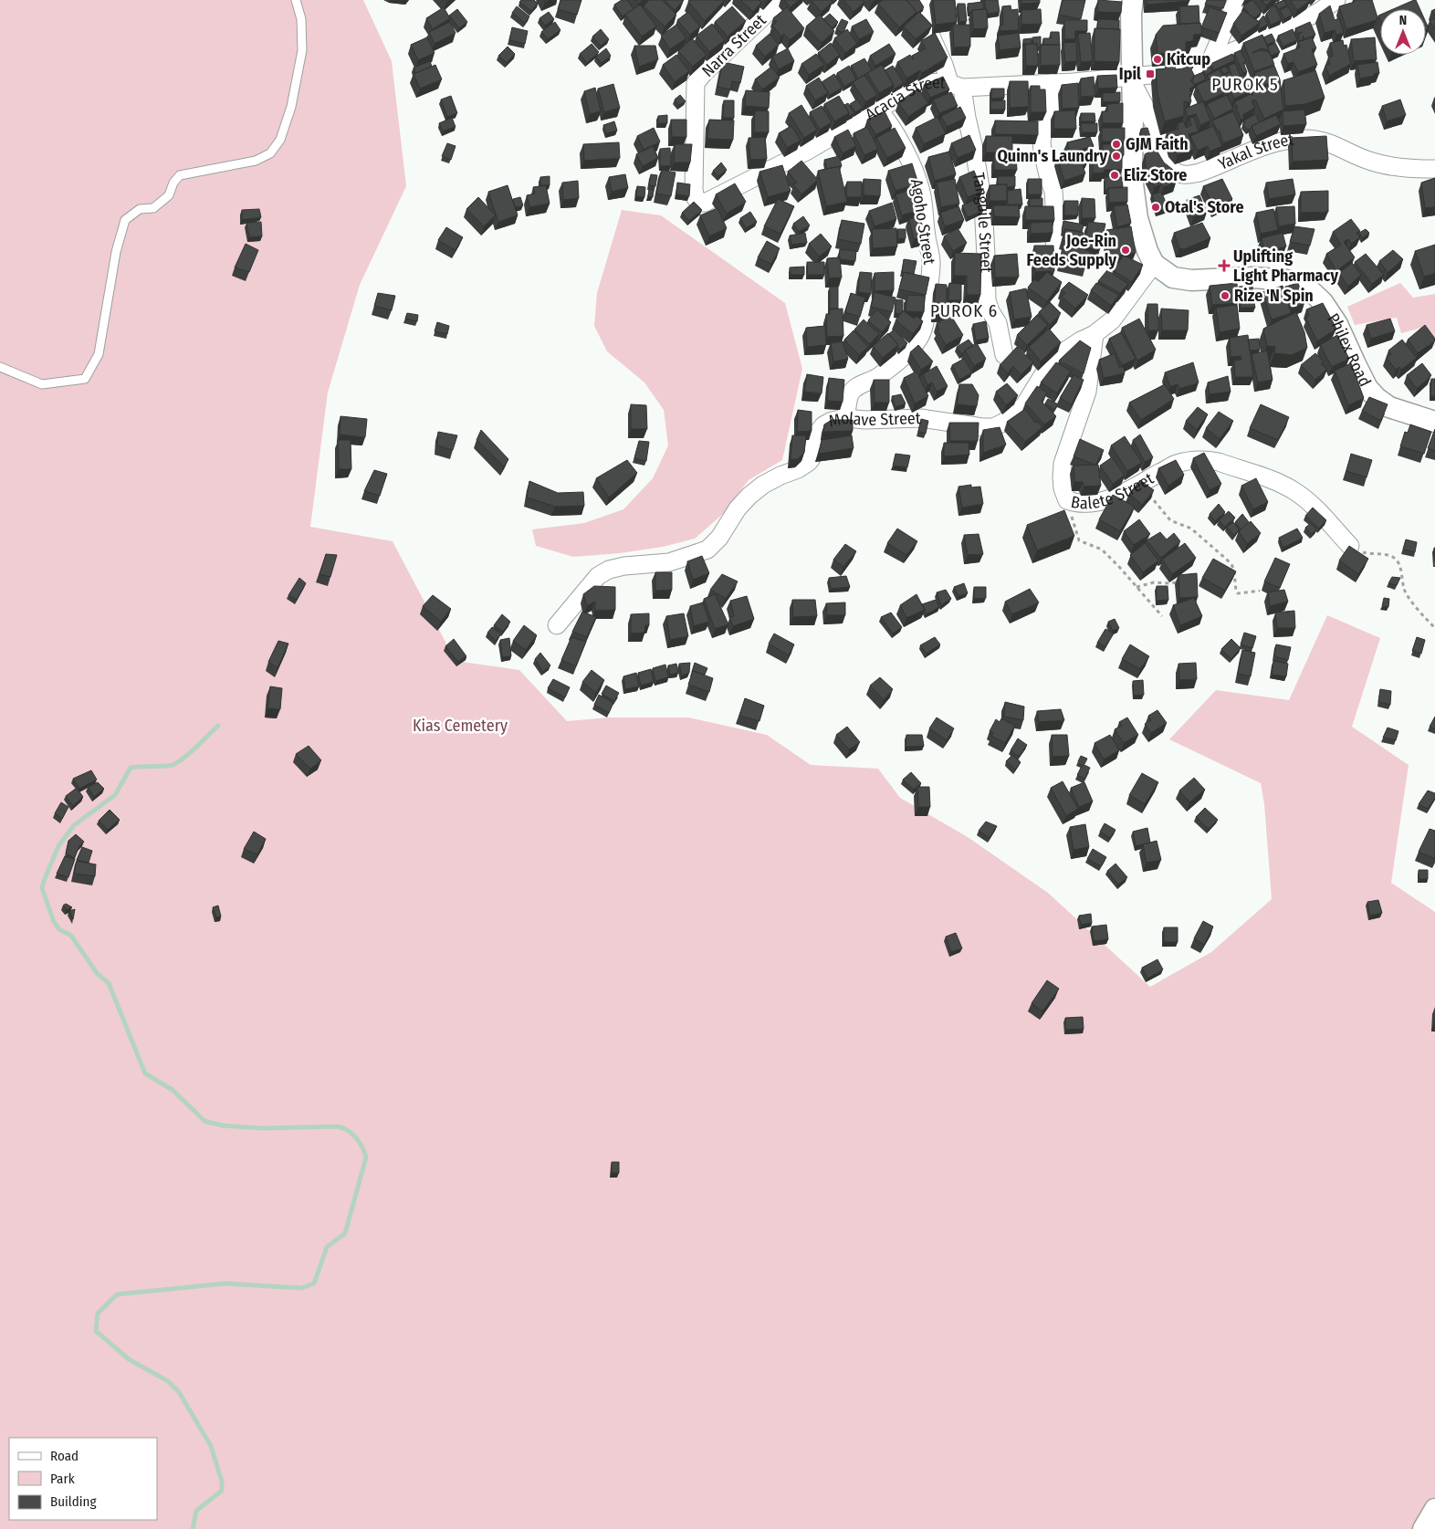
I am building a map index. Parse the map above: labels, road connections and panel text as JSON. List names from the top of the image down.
{
  "streets": {
    "street": [
      "Narra Street",
      "Acacia Street",
      "Yakal Street",
      "Agoho Street",
      "Tanguile Street",
      "Philex Road",
      "Molave Street",
      "Balete Street"
    ]
  },
  "crossings": [
    ["Narra Street", "Acacia Street"],
    ["Acacia Street", "Yakal Street"],
    ["Acacia Street", "Agoho Street"],
    ["Acacia Street", "Tanguile Street"],
    ["Agoho Street", "Molave Street"],
    ["Philex Road", "Molave Street"],
    ["Molave Street", "Balete Street"]
  ],
  "districts": ["PUROK 5", "PUROK 6"],
  "parks": ["Kias Cemetery"],
  "places": {
    "other": [
      "Kitcup",
      "GJM Faith",
      "Quinn's Laundry",
      "Eliz Store",
      "Otal's Store",
      "Joe-Rin Feeds Supply",
      "Rize 'N Spin"
    ],
    "transit": ["Ipil"],
    "health": ["Uplifting Light Pharmacy"]
  },
  "legend": ["Road", "Park", "Building"],
  "north": "top"
}
